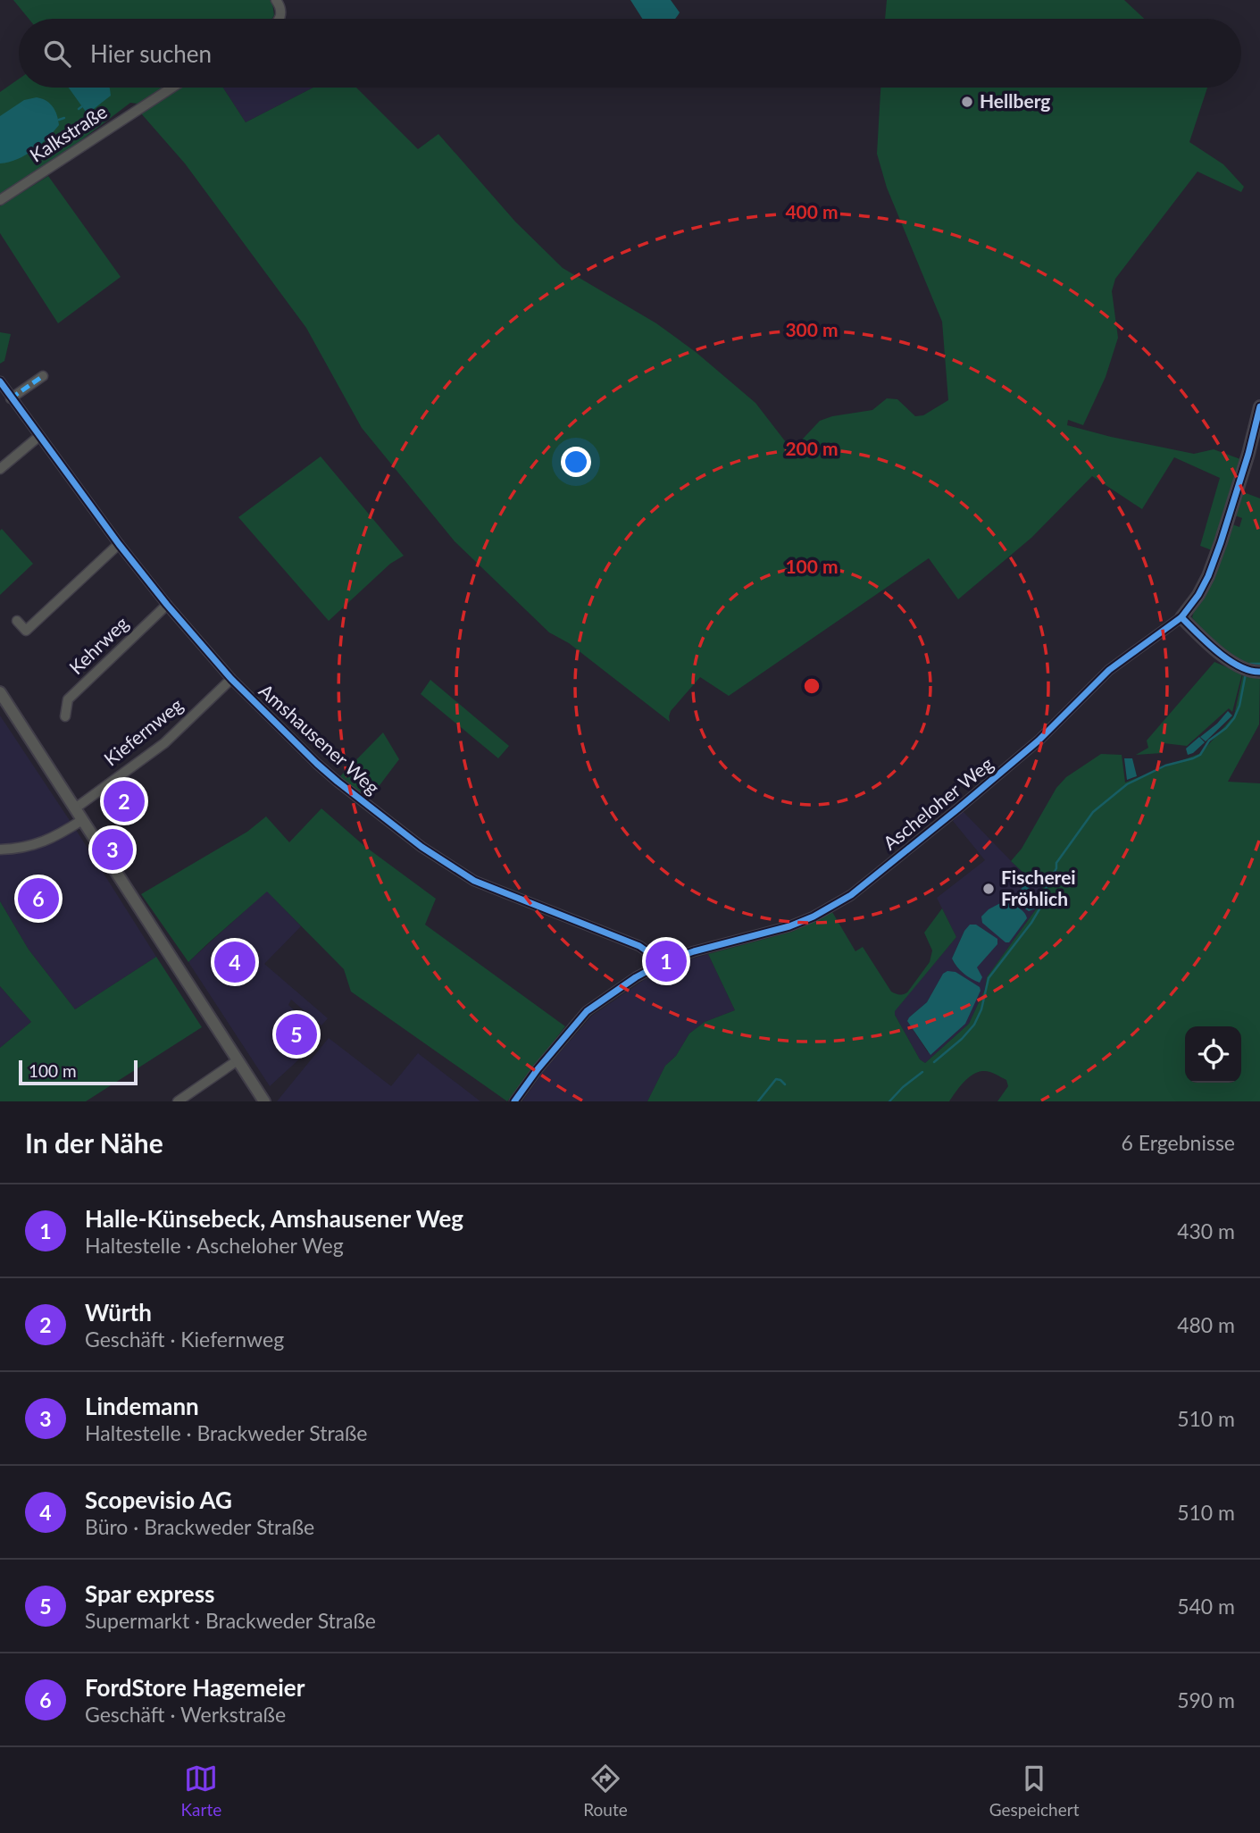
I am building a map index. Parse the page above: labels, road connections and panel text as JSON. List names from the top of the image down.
{
  "streets": {
    "street": [
      "Kalkstraße",
      "Kehrweg",
      "Kiefernweg",
      "Amshausener Weg",
      "Ascheloher Weg"
    ]
  },
  "crossings": [
    ["Kehrweg", "Amshausener Weg"],
    ["Kiefernweg", "Amshausener Weg"],
    ["Amshausener Weg", "Ascheloher Weg"]
  ],
  "places": ["Hellberg", "Fischerei Fröhlich"],
  "scale_bar": "100 m",
  "page": {
    "search": "Hier suchen",
    "pins": [
      "2",
      "3",
      "6",
      "1",
      "4",
      "5"
    ],
    "scale": "100 m",
    "heading": ["In der Nähe", "6 Ergebnisse"],
    "list": [
      {
        "mark": "1",
        "name": "Halle-Künsebeck, Amshausener Weg",
        "note": "Haltestelle · Ascheloher Weg",
        "value": "430 m"
      },
      {
        "mark": "2",
        "name": "Würth",
        "note": "Geschäft · Kiefernweg",
        "value": "480 m"
      },
      {
        "mark": "3",
        "name": "Lindemann",
        "note": "Haltestelle · Brackweder Straße",
        "value": "510 m"
      },
      {
        "mark": "4",
        "name": "Scopevisio AG",
        "note": "Büro · Brackweder Straße",
        "value": "510 m"
      },
      {
        "mark": "5",
        "name": "Spar express",
        "note": "Supermarkt · Brackweder Straße",
        "value": "540 m"
      },
      {
        "mark": "6",
        "name": "FordStore Hagemeier",
        "note": "Geschäft · Werkstraße",
        "value": "590 m"
      }
    ],
    "nav": ["Karte", "Route", "Gespeichert"]
  },
  "rings": [
    "400 m",
    "300 m",
    "200 m",
    "100 m"
  ]
}
